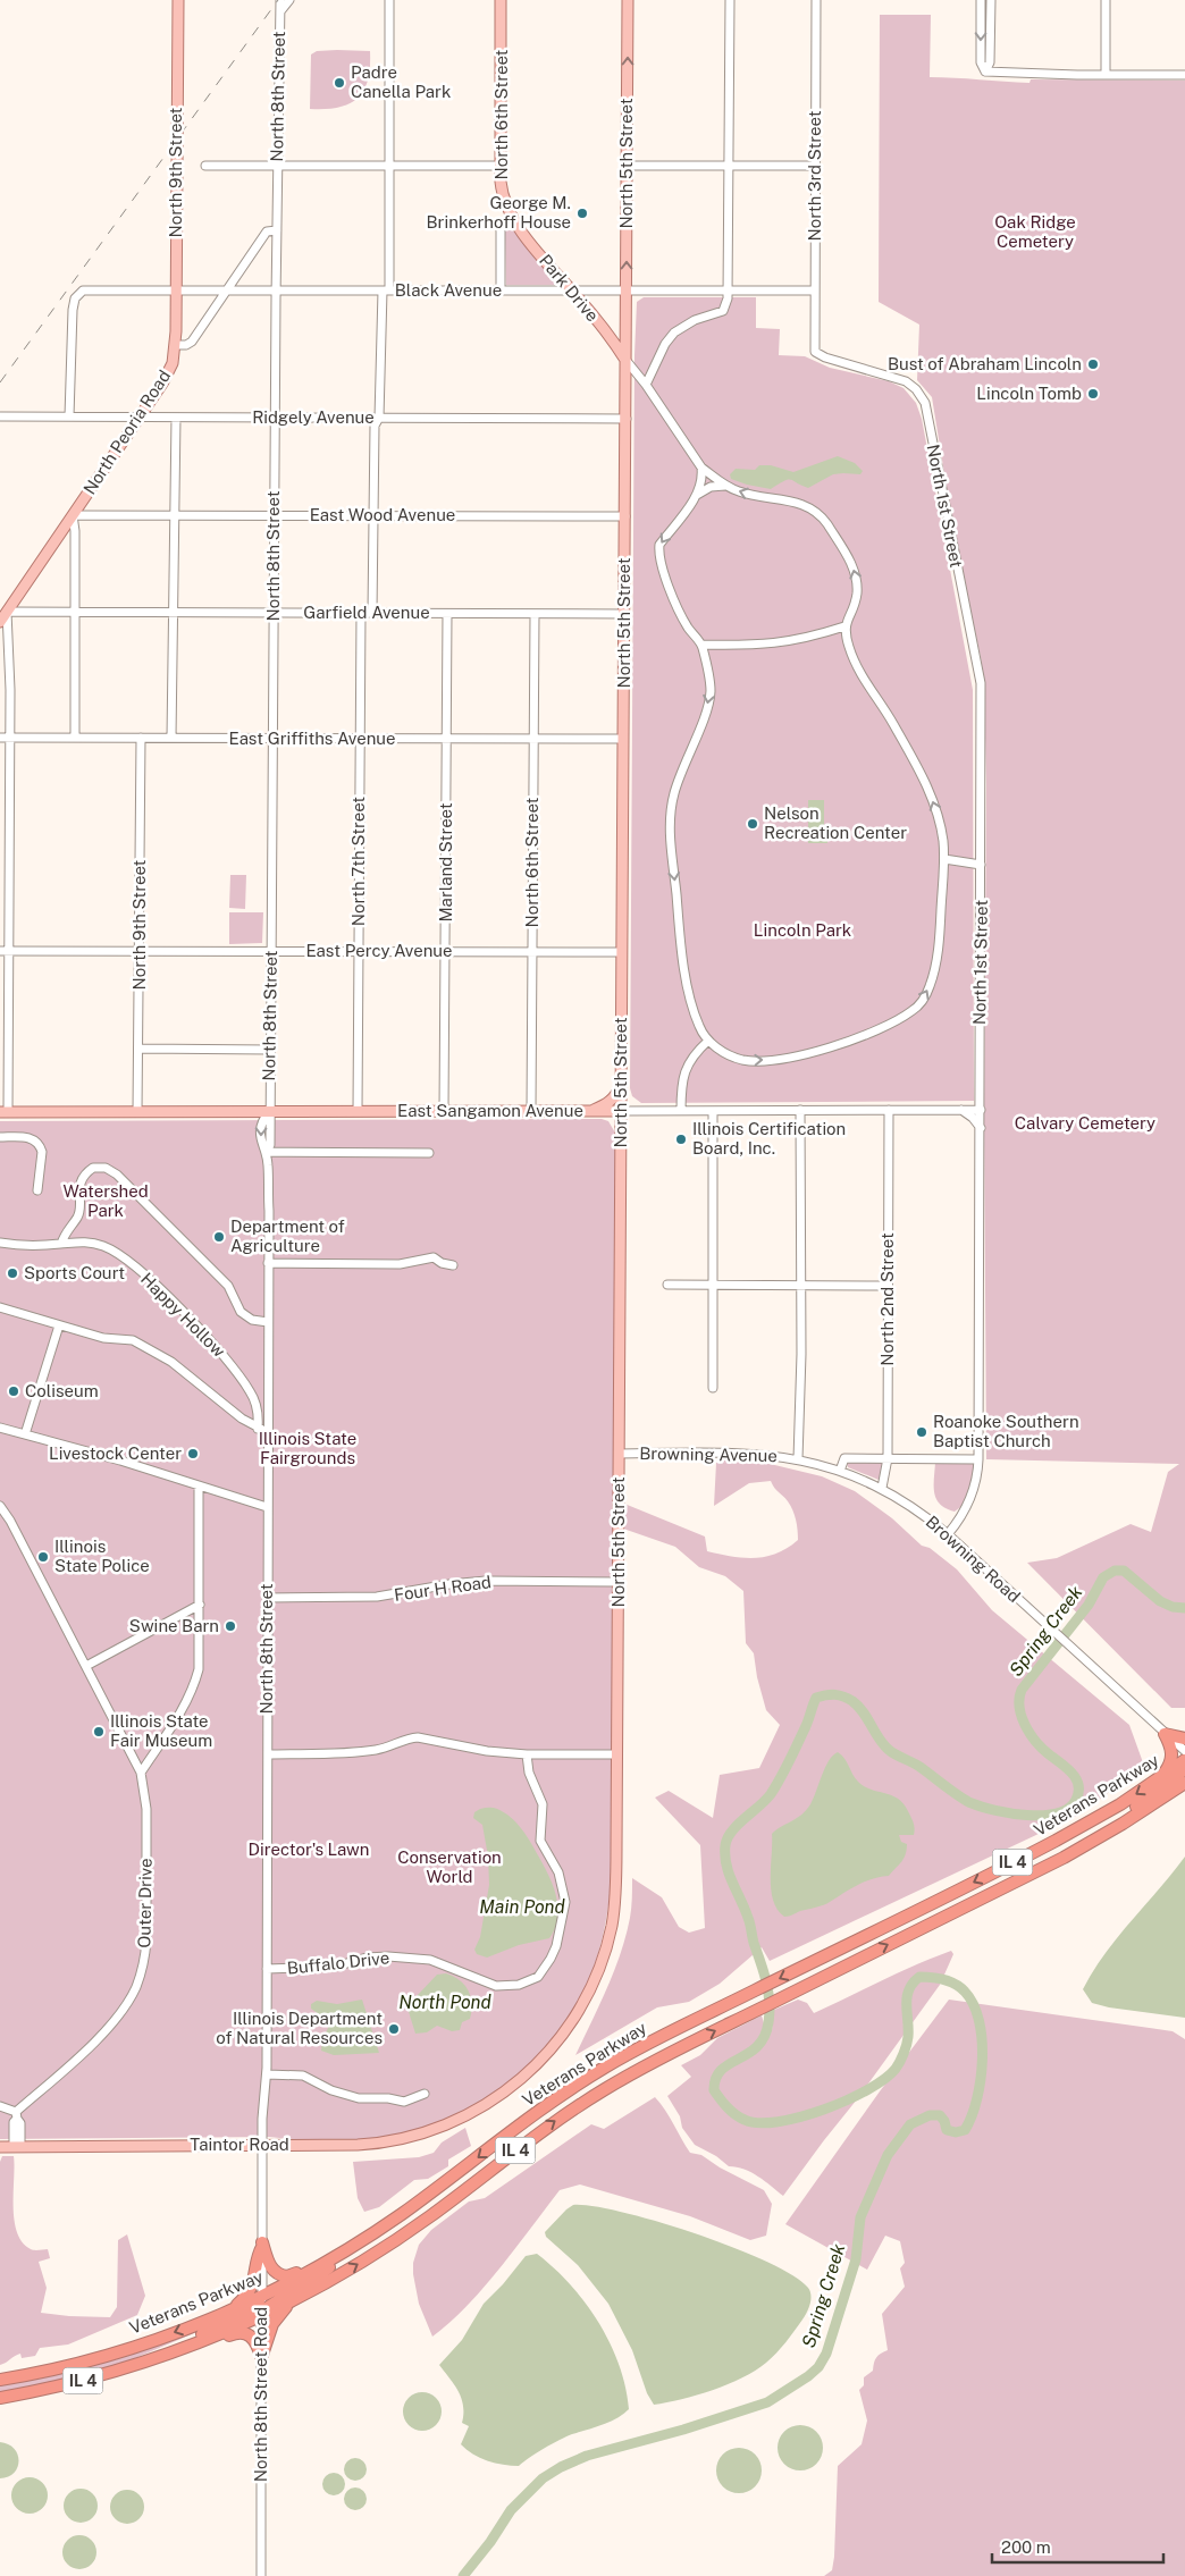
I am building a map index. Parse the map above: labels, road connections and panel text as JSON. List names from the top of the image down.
{
  "streets": {
    "highway": ["Veterans Parkway", "IL 4"],
    "main road": [
      "North 6th Street",
      "North 5th Street",
      "North 9th Street",
      "Park Drive",
      "North Peoria Road",
      "East Sangamon Avenue",
      "Taintor Road"
    ],
    "street": [
      "North 8th Street",
      "North 3rd Street",
      "Black Avenue",
      "Ridgely Avenue",
      "North 1st Street",
      "East Wood Avenue",
      "Garfield Avenue",
      "East Griffiths Avenue",
      "North 7th Street",
      "Marland Street",
      "East Percy Avenue",
      "North 2nd Street",
      "Happy Hollow",
      "Browning Avenue",
      "Browning Road",
      "Four H Road",
      "Outer Drive",
      "Buffalo Drive",
      "North 8th Street Road"
    ]
  },
  "crossings": [
    ["North 8th Street", "Black Avenue"],
    ["North 8th Street", "Ridgely Avenue"],
    ["North 8th Street", "East Wood Avenue"],
    ["North 8th Street", "Garfield Avenue"],
    ["North 8th Street", "East Griffiths Avenue"],
    ["North 8th Street", "East Percy Avenue"],
    ["North 8th Street", "East Sangamon Avenue"],
    ["North 8th Street", "Four H Road"],
    ["North 8th Street", "Buffalo Drive"],
    ["North 8th Street", "Taintor Road"],
    ["North 8th Street", "North 8th Street Road"],
    ["North 6th Street", "Park Drive"],
    ["North 6th Street", "Garfield Avenue"],
    ["North 6th Street", "East Griffiths Avenue"],
    ["North 6th Street", "East Percy Avenue"],
    ["North 6th Street", "East Sangamon Avenue"],
    ["North 5th Street", "Park Drive"],
    ["North 5th Street", "Black Avenue"],
    ["North 5th Street", "Ridgely Avenue"],
    ["North 5th Street", "East Wood Avenue"],
    ["North 5th Street", "Garfield Avenue"],
    ["North 5th Street", "East Griffiths Avenue"],
    ["North 5th Street", "East Percy Avenue"],
    ["North 5th Street", "East Sangamon Avenue"],
    ["North 5th Street", "Browning Avenue"],
    ["North 5th Street", "Four H Road"],
    ["North 5th Street", "Taintor Road"],
    ["North 9th Street", "Black Avenue"],
    ["North 9th Street", "North Peoria Road"],
    ["North 9th Street", "East Griffiths Avenue"],
    ["North 9th Street", "East Percy Avenue"],
    ["North 9th Street", "East Sangamon Avenue"],
    ["North 3rd Street", "Black Avenue"],
    ["North 3rd Street", "North 1st Street"],
    ["Park Drive", "Black Avenue"],
    ["Black Avenue", "Ridgely Avenue"],
    ["Ridgely Avenue", "North Peoria Road"],
    ["North Peoria Road", "East Wood Avenue"],
    ["North Peoria Road", "Garfield Avenue"],
    ["North 1st Street", "East Sangamon Avenue"],
    ["North 1st Street", "Browning Road"],
    ["Garfield Avenue", "North 7th Street"],
    ["Garfield Avenue", "Marland Street"],
    ["East Griffiths Avenue", "North 7th Street"],
    ["East Griffiths Avenue", "Marland Street"],
    ["North 7th Street", "East Percy Avenue"],
    ["North 7th Street", "East Sangamon Avenue"],
    ["Marland Street", "East Percy Avenue"],
    ["Marland Street", "East Sangamon Avenue"],
    ["East Sangamon Avenue", "North 2nd Street"],
    ["North 2nd Street", "Browning Road"],
    ["Browning Avenue", "Browning Road"],
    ["Veterans Parkway", "North 8th Street Road"],
    ["Taintor Road", "North 8th Street Road"]
  ],
  "water": ["Spring Creek", "Main Pond", "North Pond"],
  "parks": [
    "Oak Ridge Cemetery",
    "Lincoln Park",
    "Calvary Cemetery",
    "Watershed Park",
    "Illinois State Fairgrounds",
    "Director's Lawn",
    "Conservation World"
  ],
  "places": [
    "Padre Canella Park",
    "George M. Brinkerhoff House",
    "Bust of Abraham Lincoln",
    "Lincoln Tomb",
    "Nelson Recreation Center",
    "Illinois Certification Board, Inc.",
    "Department of Agriculture",
    "Sports Court",
    "Coliseum",
    "Roanoke Southern Baptist Church",
    "Livestock Center",
    "Illinois State Police",
    "Swine Barn",
    "Illinois State Fair Museum",
    "Illinois Department of Natural Resources"
  ],
  "scale_bar": "200 m"
}
